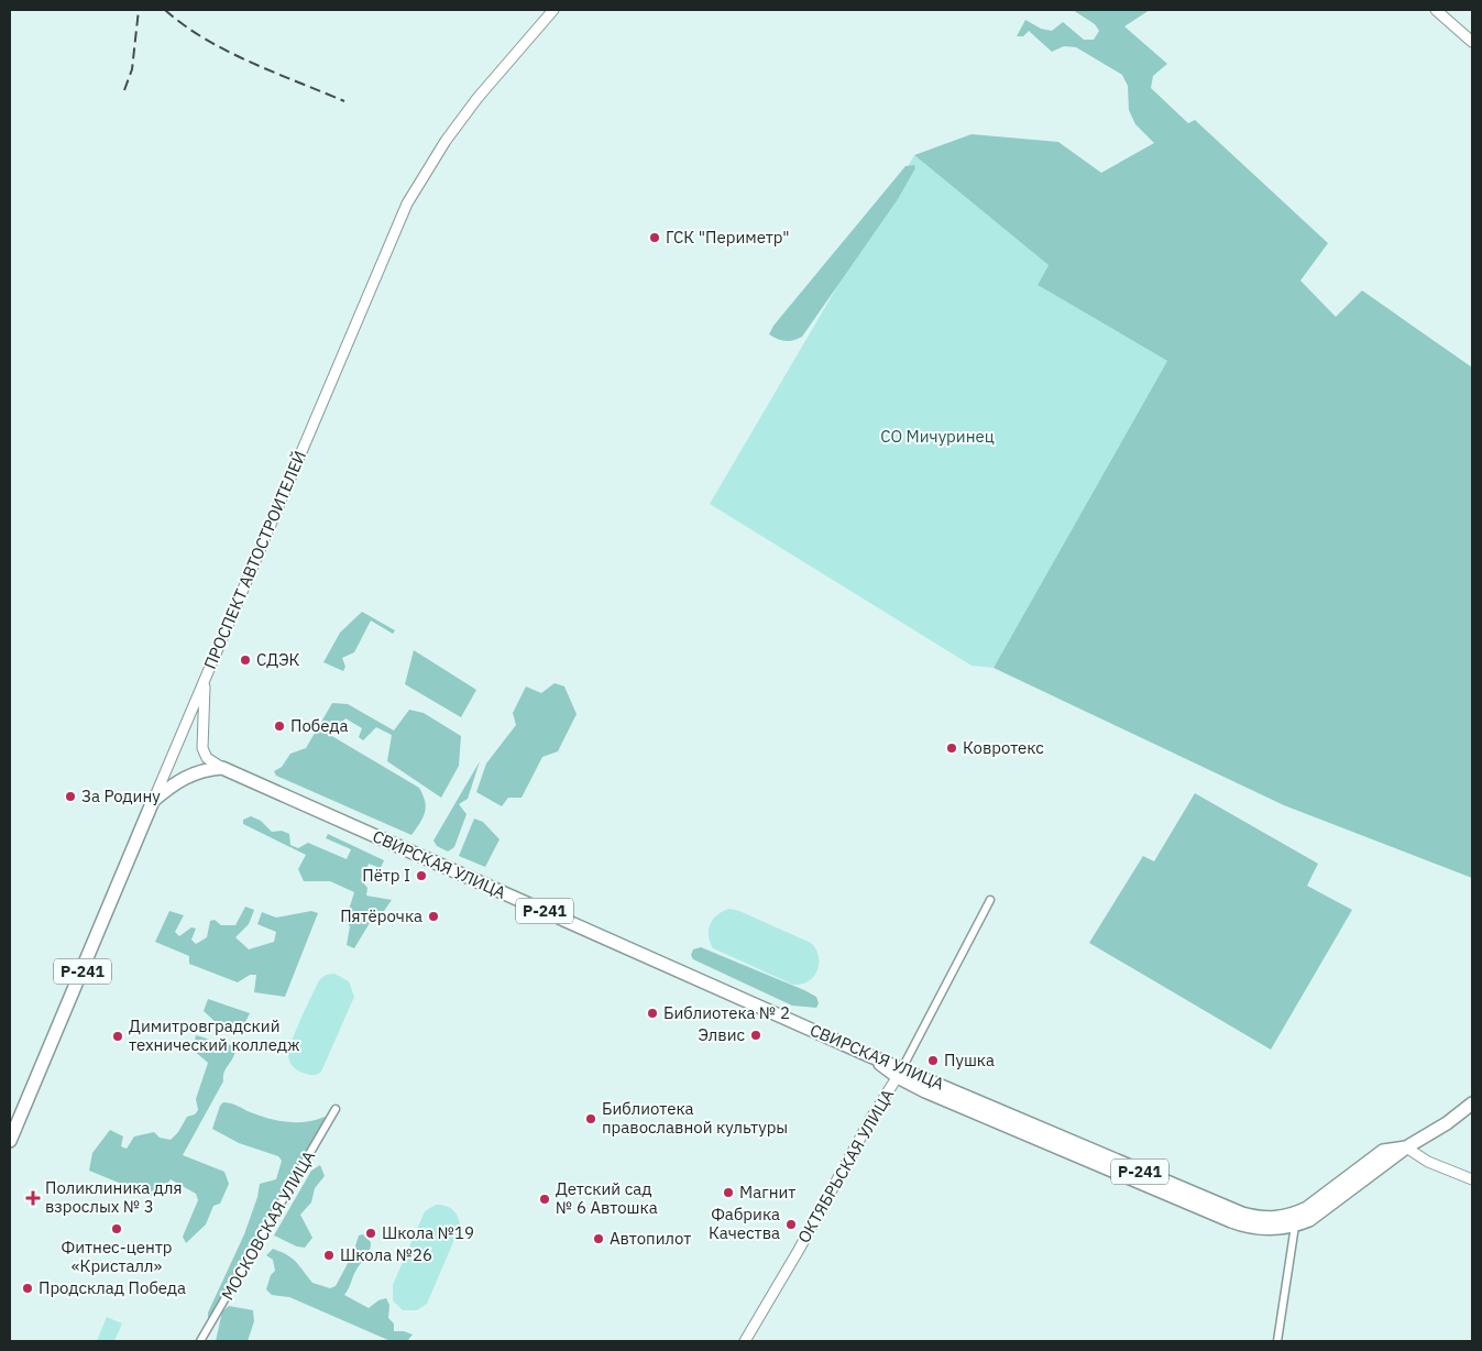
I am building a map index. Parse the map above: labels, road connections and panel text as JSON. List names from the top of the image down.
{
  "streets": {
    "highway": ["ПРОСПЕКТ АВТОСТРОИТЕЛЕЙ", "СВИРСКАЯ УЛИЦА", "Р-241"],
    "main road": ["ОКТЯБРЬСКАЯ УЛИЦА"],
    "street": ["МОСКОВСКАЯ УЛИЦА"]
  },
  "crossings": [
    ["ПРОСПЕКТ АВТОСТРОИТЕЛЕЙ", "СВИРСКАЯ УЛИЦА"],
    ["ПРОСПЕКТ АВТОСТРОИТЕЛЕЙ", "Р-241"],
    ["СВИРСКАЯ УЛИЦА", "Р-241"],
    ["СВИРСКАЯ УЛИЦА", "ОКТЯБРЬСКАЯ УЛИЦА"]
  ],
  "parks": ["СО Мичуринец"],
  "places": {
    "other": [
      "ГСК \"Периметр\"",
      "СДЭК",
      "Победа",
      "Ковротекс",
      "За Родину",
      "Пётр I",
      "Пятёрочка",
      "Библиотека № 2",
      "Элвис",
      "Димитровградский технический колледж",
      "Пушка",
      "Библиотека православной культуры",
      "Магнит",
      "Детский сад № 6 Автошка",
      "Фабрика Качества",
      "Фитнес-центр «Кристалл»",
      "Школа №19",
      "Автопилот",
      "Школа №26",
      "Продсклад Победа"
    ],
    "health": ["Поликлиника для взрослых № 3"]
  }
}
